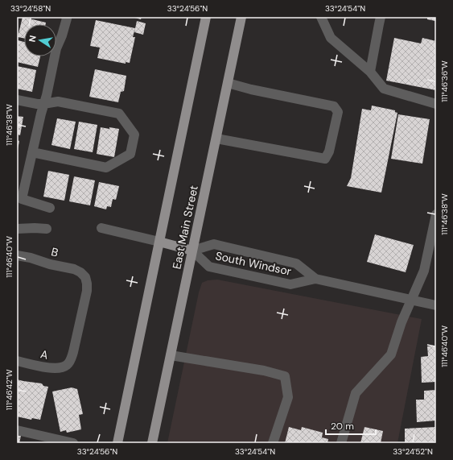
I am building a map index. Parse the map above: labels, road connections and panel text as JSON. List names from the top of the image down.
{
  "streets": {
    "main road": ["East Main Street", "South Windsor"],
    "street": ["B", "A"]
  },
  "crossings": [
    ["East Main Street", "South Windsor"],
    ["B", "A"]
  ],
  "scale_bar": "20 m",
  "north": "left",
  "coordinates": [
    "33°24'58\"N",
    "33°24'56\"N",
    "33°24'54\"N",
    "111°46'36\"W",
    "111°46'38\"W",
    "111°46'40\"W",
    "111°46'42\"W",
    "33°24'52\"N"
  ]
}
